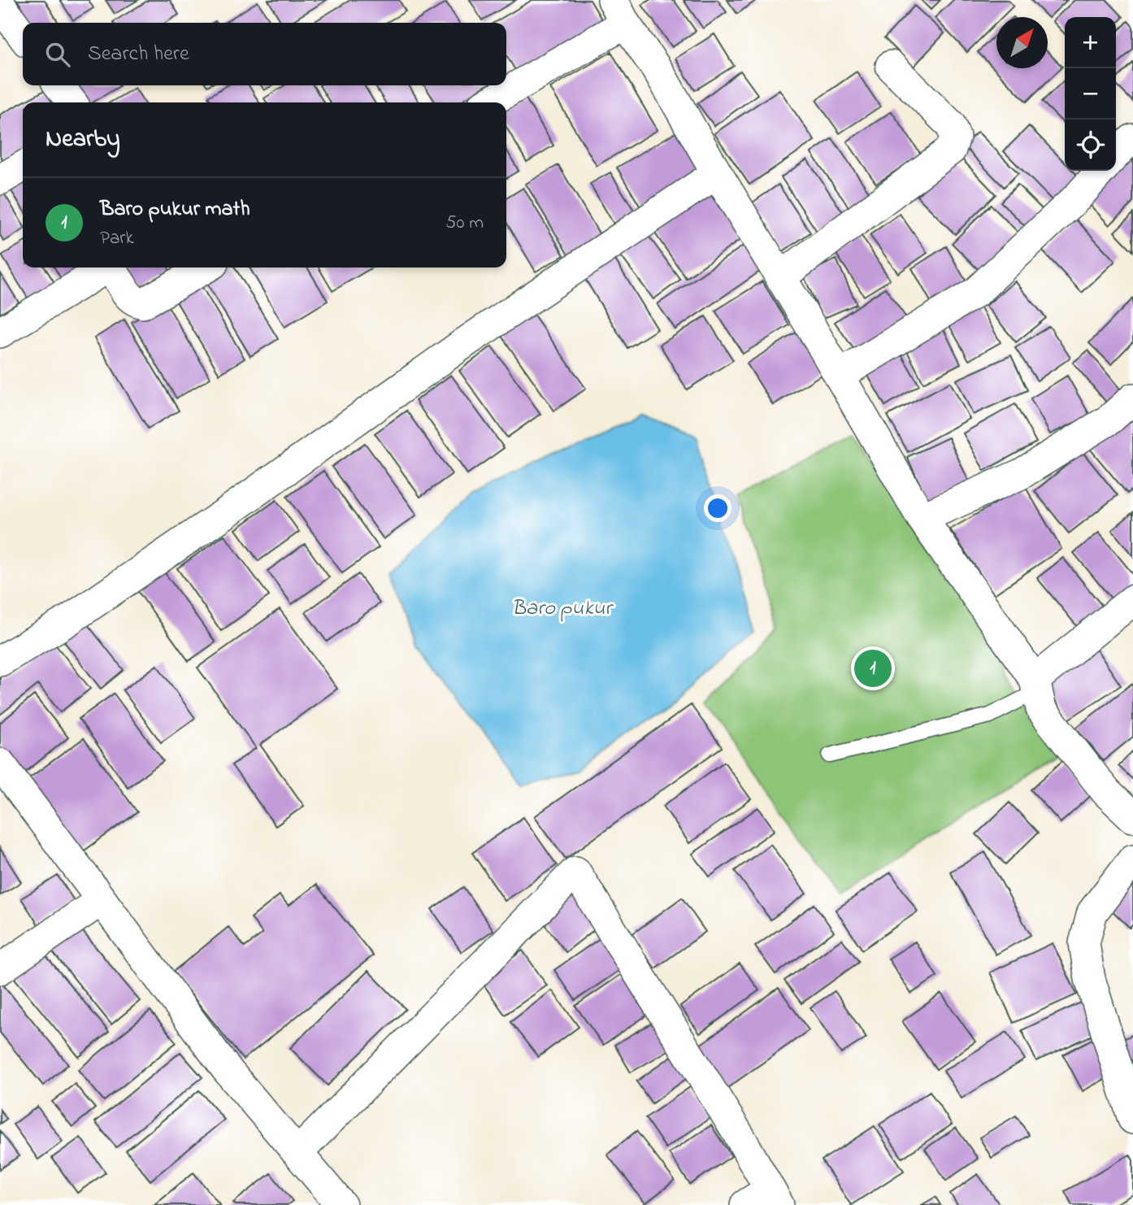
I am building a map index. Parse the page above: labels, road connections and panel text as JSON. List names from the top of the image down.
{
  "water": ["Baro pukur"],
  "north": "top right",
  "page": {
    "map_buttons": ["+", "−"],
    "search": "Search here",
    "heading": "Nearby",
    "list": [
      {
        "mark": "1",
        "name": "Baro pukur math",
        "note": "Park",
        "value": "50 m"
      }
    ],
    "pins": "1"
  }
}
